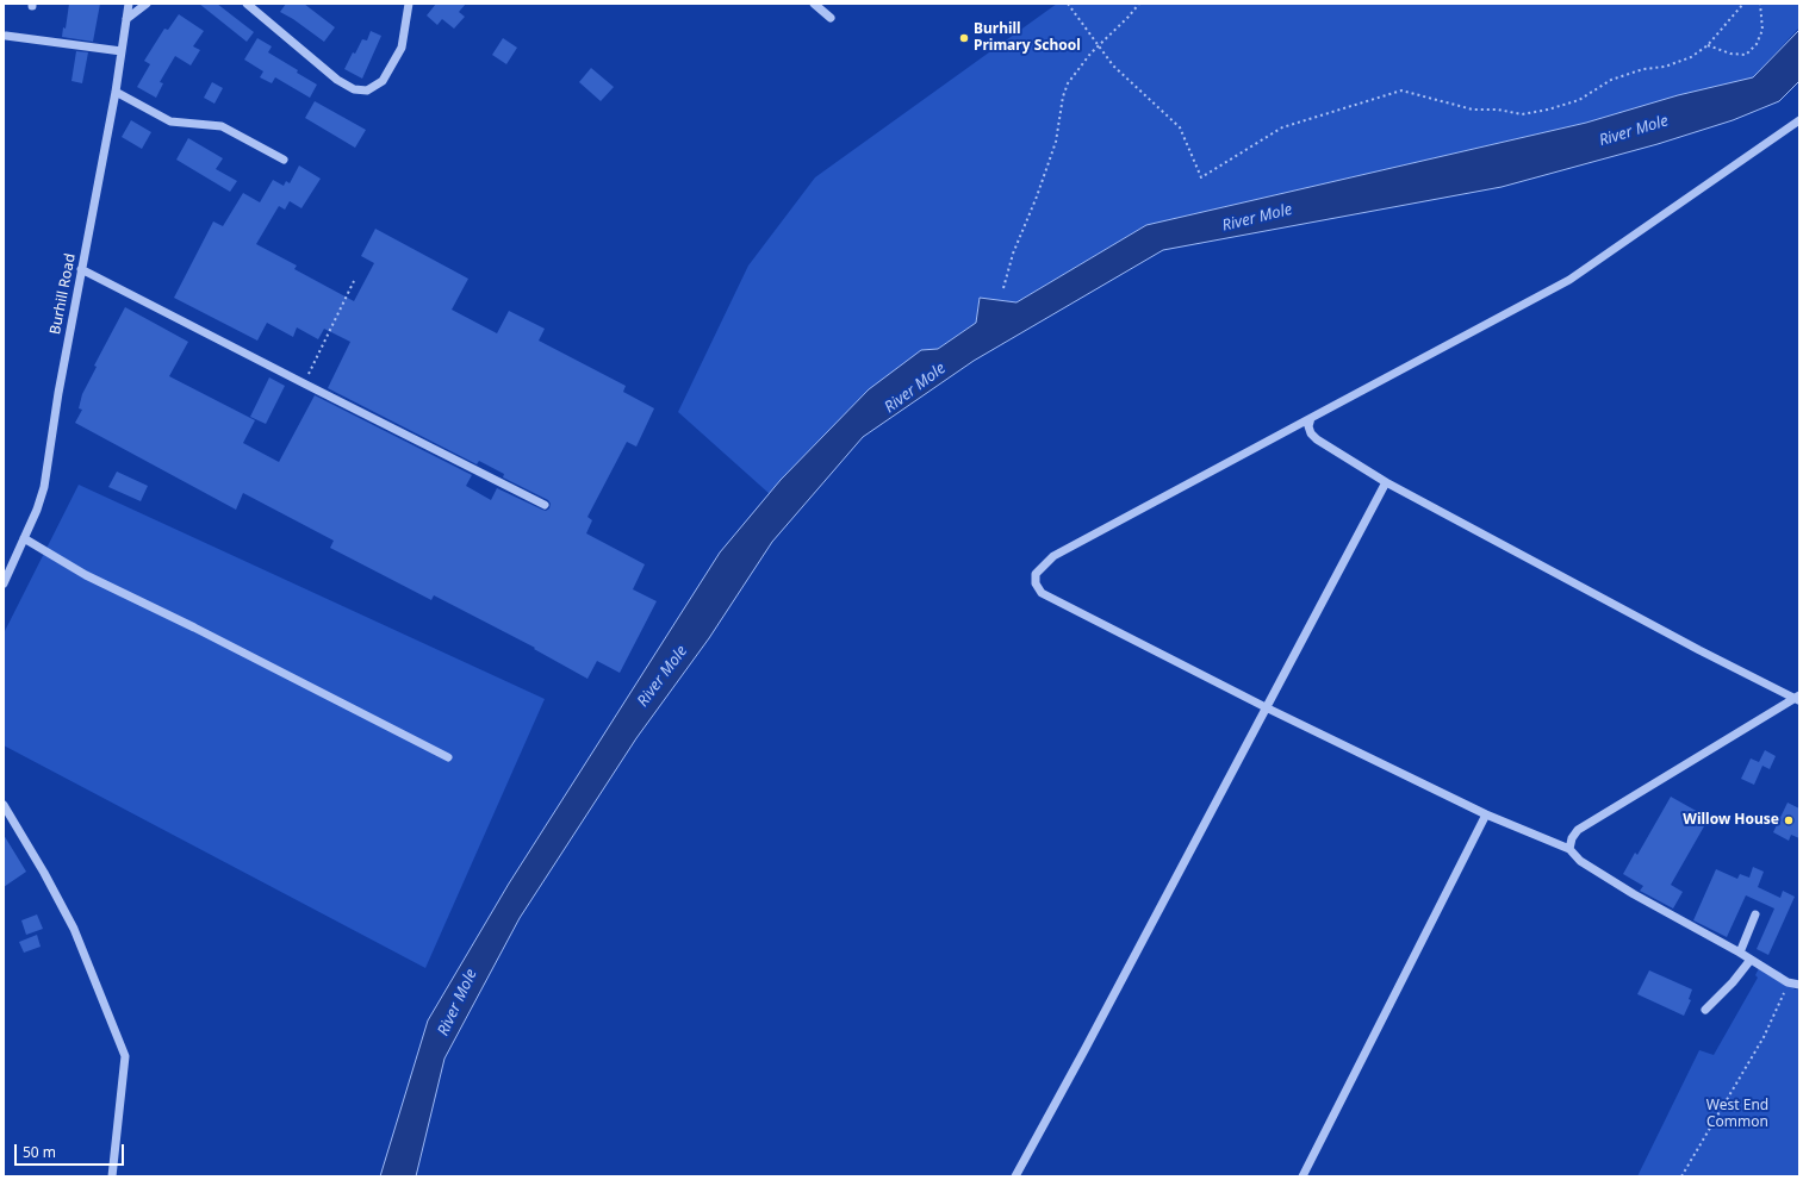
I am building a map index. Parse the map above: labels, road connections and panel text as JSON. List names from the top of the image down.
{
  "streets": {
    "street": ["Burhill Road"]
  },
  "water": ["River Mole"],
  "parks": ["West End Common"],
  "places": ["Burhill Primary School", "Willow House"],
  "scale_bar": "50 m"
}
